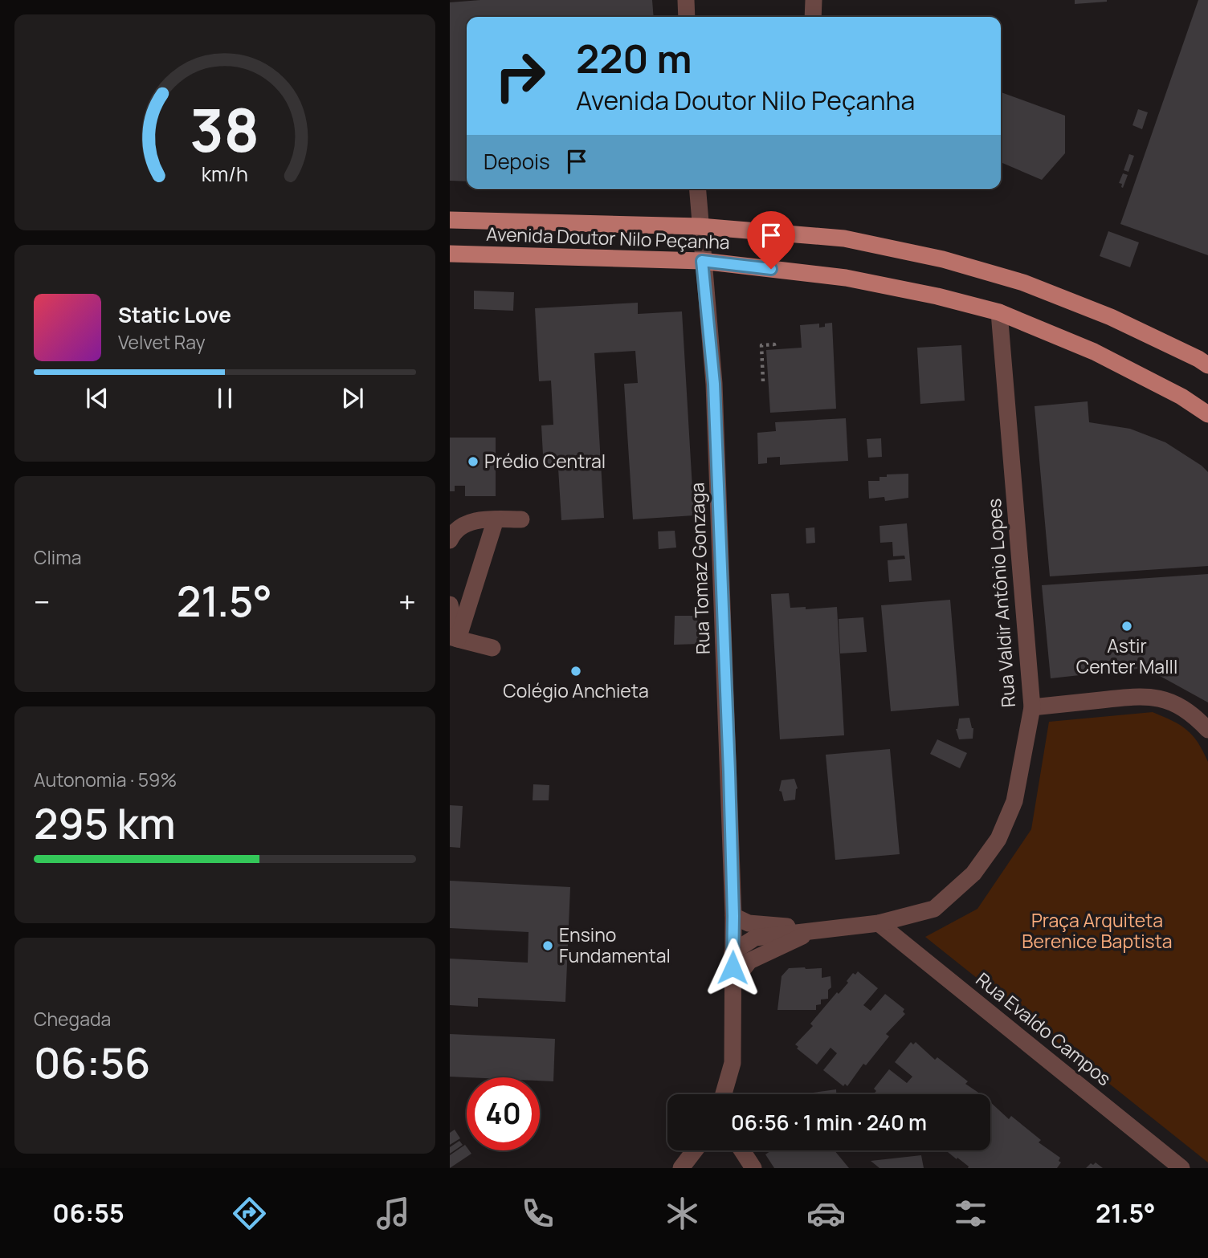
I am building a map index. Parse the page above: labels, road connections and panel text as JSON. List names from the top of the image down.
{
  "streets": {
    "main road": ["Avenida Doutor Nilo Peçanha"],
    "street": ["Rua Tomaz Gonzaga", "Rua Valdir Antônio Lopes", "Rua Evaldo Campos"]
  },
  "crossings": [
    ["Avenida Doutor Nilo Peçanha", "Rua Tomaz Gonzaga"],
    ["Avenida Doutor Nilo Peçanha", "Rua Valdir Antônio Lopes"],
    ["Rua Tomaz Gonzaga", "Rua Valdir Antônio Lopes"],
    ["Rua Valdir Antônio Lopes", "Rua Evaldo Campos"]
  ],
  "parks": ["Praça Arquiteta Berenice Baptista"],
  "places": [
    "Prédio Central",
    "Astir Center Malll",
    "Colégio Anchieta",
    "Ensino Fundamental"
  ],
  "page": {
    "turn": ["220 m", "Avenida Doutor Nilo Peçanha"],
    "then": "Depois",
    "song": ["Static Love", "Velvet Ray"],
    "tile": [
      "Clima",
      ["Autonomia · 59%", "295 km"],
      ["Chegada", "06:56"]
    ],
    "heat": ["−", "21.5°", "+"],
    "limit": "40",
    "trip": "06:56 · 1 min · 240 m",
    "tabs": ["06:55", "21.5°"],
    "gauge": ["38", "km/h"]
  }
}
